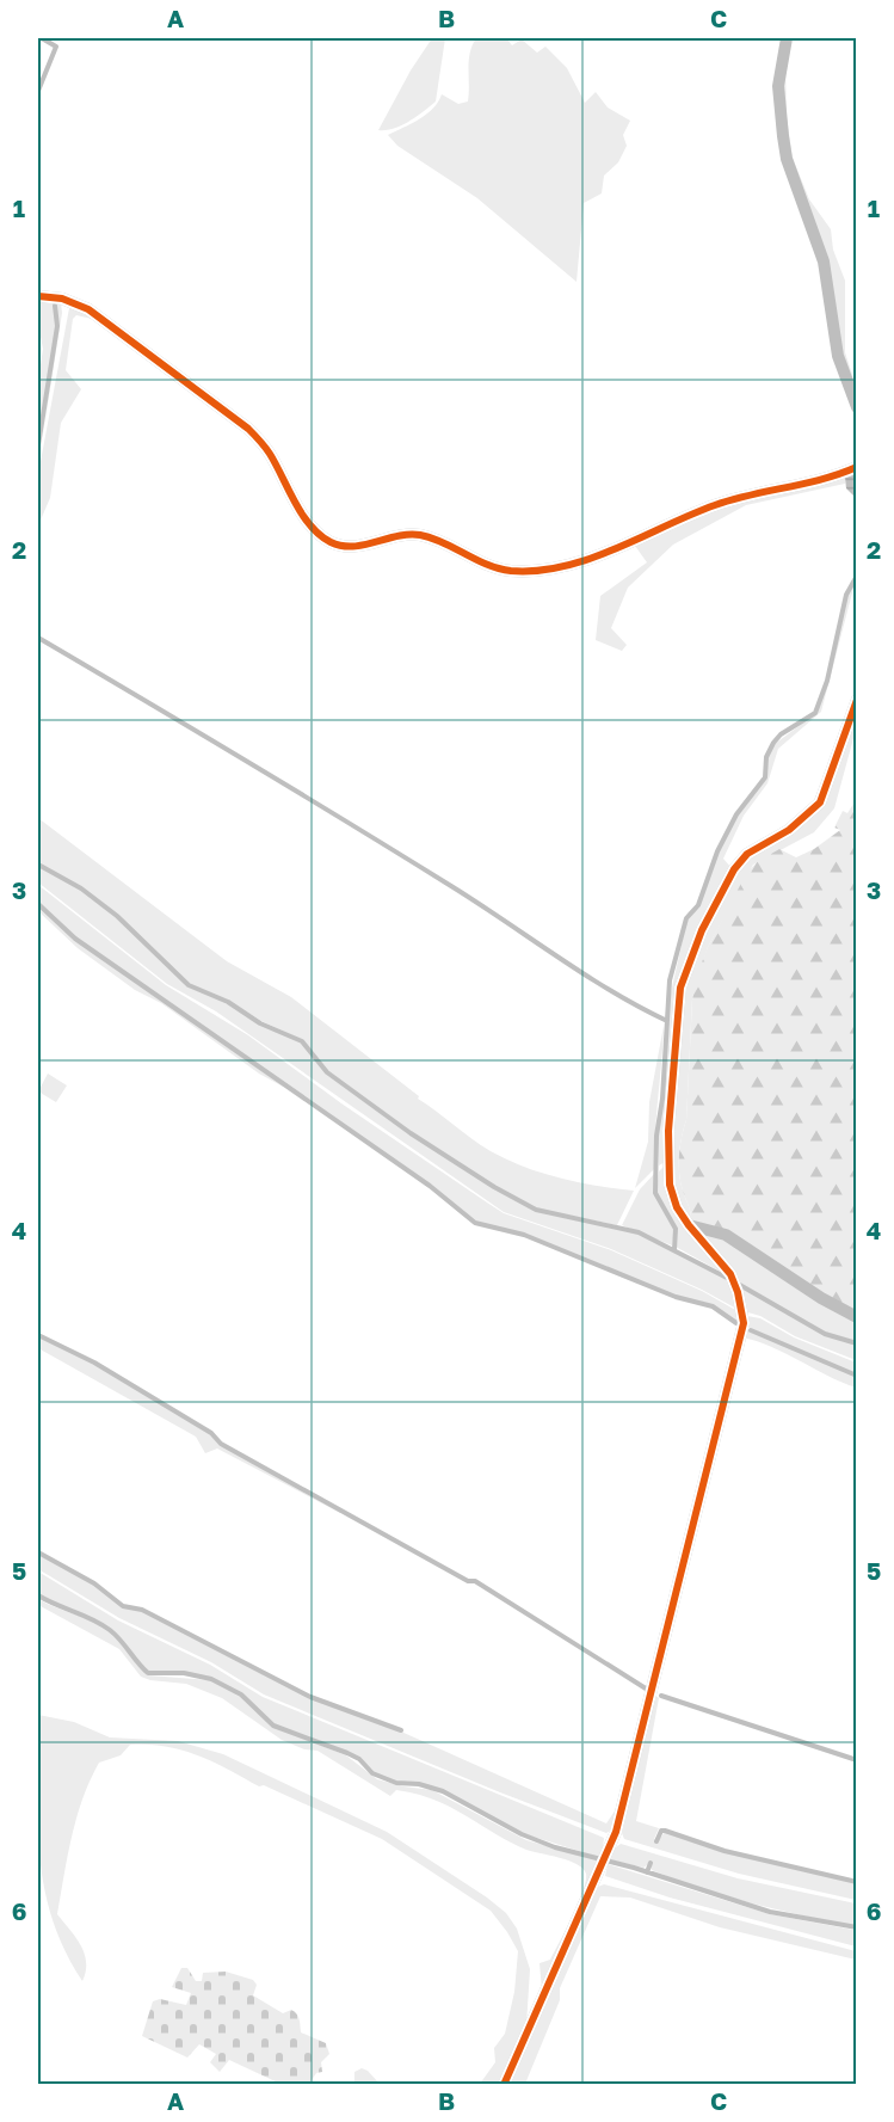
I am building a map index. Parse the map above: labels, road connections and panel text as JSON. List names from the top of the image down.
{
  "grid": {
    "columns": ["A", "B", "C"],
    "rows": [
      "1",
      "2",
      "3",
      "4",
      "5",
      "6"
    ]
  }
}
